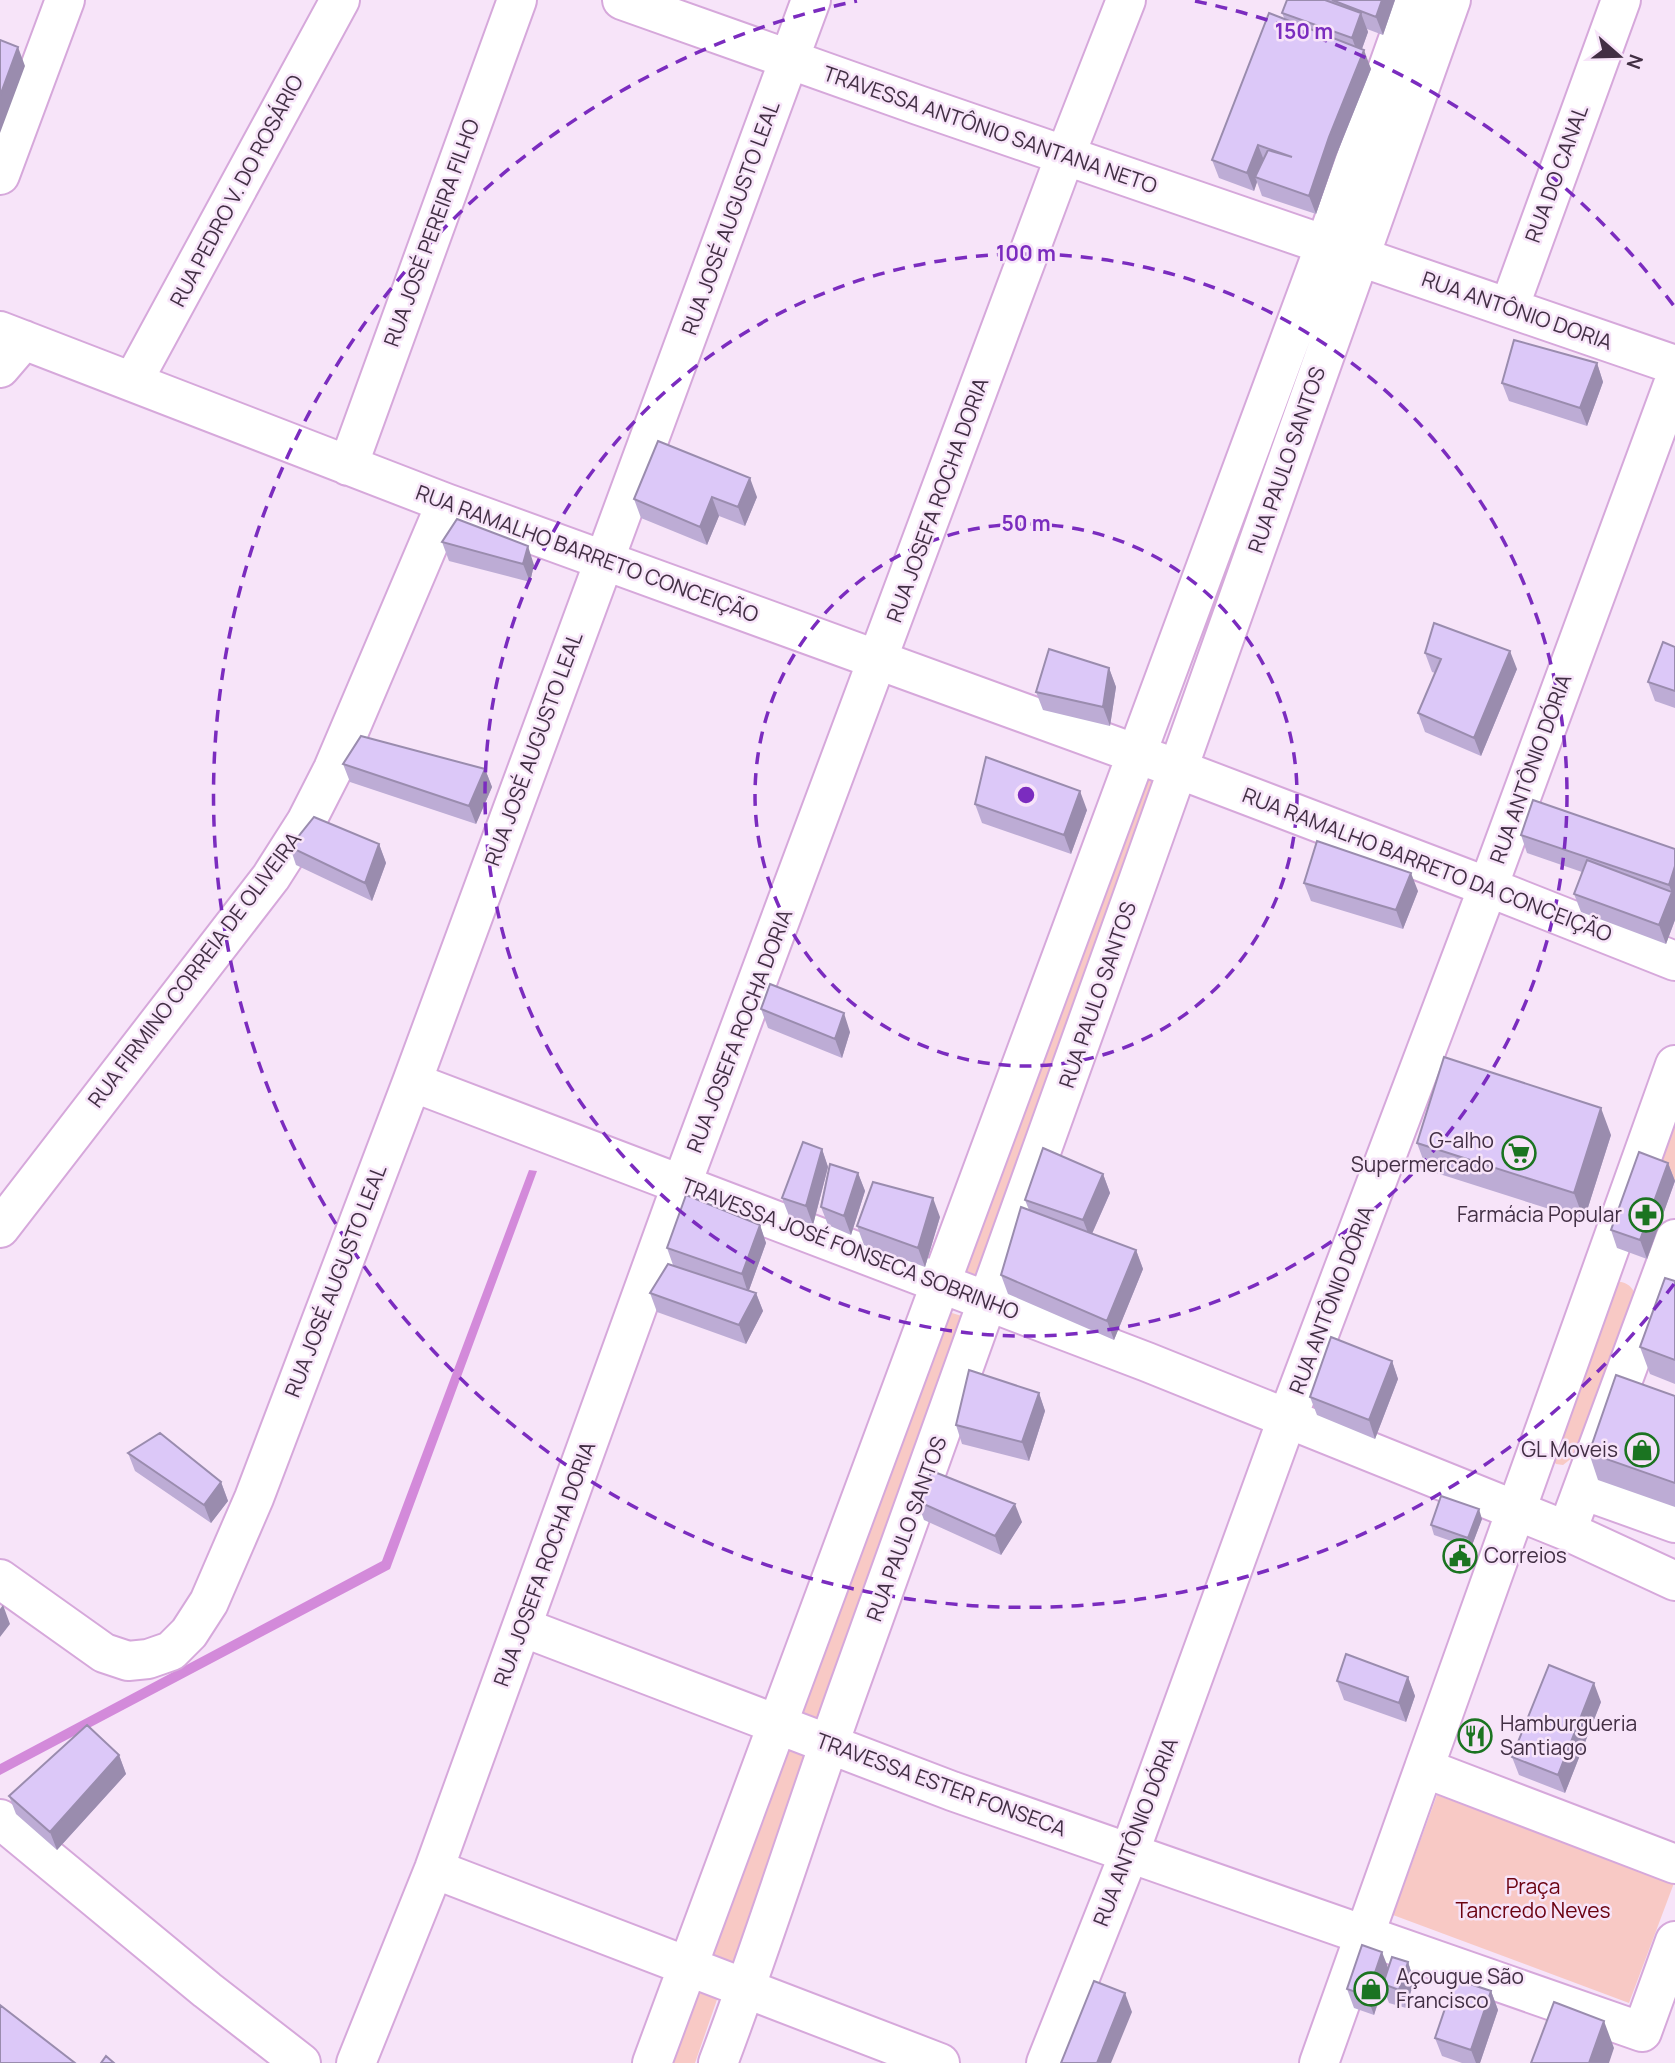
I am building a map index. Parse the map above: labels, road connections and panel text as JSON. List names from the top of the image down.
{
  "streets": {
    "street": [
      "TRAVESSA ANTÔNIO SANTANA NETO",
      "RUA DO CANAL",
      "RUA PEDRO V. DO ROSÁRIO",
      "RUA JOSÉ AUGUSTO LEAL",
      "RUA JOSÉ PEREIRA FILHO",
      "RUA ANTÔNIO DORIA",
      "RUA PAULO SANTOS",
      "RUA JOSEFA ROCHA DORIA",
      "RUA RAMALHO BARRETO CONCEIÇÃO",
      "RUA ANTÔNIO DÓRIA",
      "RUA RAMALHO BARRETO DA CONCEIÇÃO",
      "RUA FIRMINO CORREIA DE OLIVEIRA",
      "TRAVESSA JOSÉ FONSECA SOBRINHO",
      "TRAVESSA ESTER FONSECA"
    ]
  },
  "crossings": [
    ["TRAVESSA ANTÔNIO SANTANA NETO", "RUA JOSÉ AUGUSTO LEAL"],
    ["TRAVESSA ANTÔNIO SANTANA NETO", "RUA ANTÔNIO DORIA"],
    ["TRAVESSA ANTÔNIO SANTANA NETO", "RUA PAULO SANTOS"],
    ["TRAVESSA ANTÔNIO SANTANA NETO", "RUA JOSEFA ROCHA DORIA"],
    ["RUA DO CANAL", "RUA ANTÔNIO DORIA"],
    ["RUA PEDRO V. DO ROSÁRIO", "RUA RAMALHO BARRETO CONCEIÇÃO"],
    ["RUA JOSÉ AUGUSTO LEAL", "RUA RAMALHO BARRETO CONCEIÇÃO"],
    ["RUA JOSÉ AUGUSTO LEAL", "TRAVESSA JOSÉ FONSECA SOBRINHO"],
    ["RUA JOSÉ PEREIRA FILHO", "RUA RAMALHO BARRETO CONCEIÇÃO"],
    ["RUA ANTÔNIO DORIA", "RUA PAULO SANTOS"],
    ["RUA PAULO SANTOS", "RUA RAMALHO BARRETO CONCEIÇÃO"],
    ["RUA PAULO SANTOS", "RUA RAMALHO BARRETO DA CONCEIÇÃO"],
    ["RUA PAULO SANTOS", "TRAVESSA JOSÉ FONSECA SOBRINHO"],
    ["RUA PAULO SANTOS", "TRAVESSA ESTER FONSECA"],
    ["RUA JOSEFA ROCHA DORIA", "RUA RAMALHO BARRETO CONCEIÇÃO"],
    ["RUA JOSEFA ROCHA DORIA", "TRAVESSA JOSÉ FONSECA SOBRINHO"],
    ["RUA JOSEFA ROCHA DORIA", "TRAVESSA ESTER FONSECA"],
    ["RUA RAMALHO BARRETO CONCEIÇÃO", "RUA RAMALHO BARRETO DA CONCEIÇÃO"],
    ["RUA RAMALHO BARRETO CONCEIÇÃO", "RUA FIRMINO CORREIA DE OLIVEIRA"],
    ["RUA ANTÔNIO DÓRIA", "RUA RAMALHO BARRETO DA CONCEIÇÃO"],
    ["RUA ANTÔNIO DÓRIA", "TRAVESSA JOSÉ FONSECA SOBRINHO"],
    ["RUA ANTÔNIO DÓRIA", "TRAVESSA ESTER FONSECA"]
  ],
  "parks": ["Praça Tancredo Neves"],
  "places": {
    "supermarket": ["G-alho Supermercado"],
    "pharmacy": ["Farmácia Popular"],
    "shop": ["GL Moveis", "Açougue São Francisco"],
    "public building": ["Correios"],
    "restaurant": ["Hamburgueria Santiago"]
  },
  "north": "right",
  "rings": ["150 m", "100 m", "50 m"]
}
